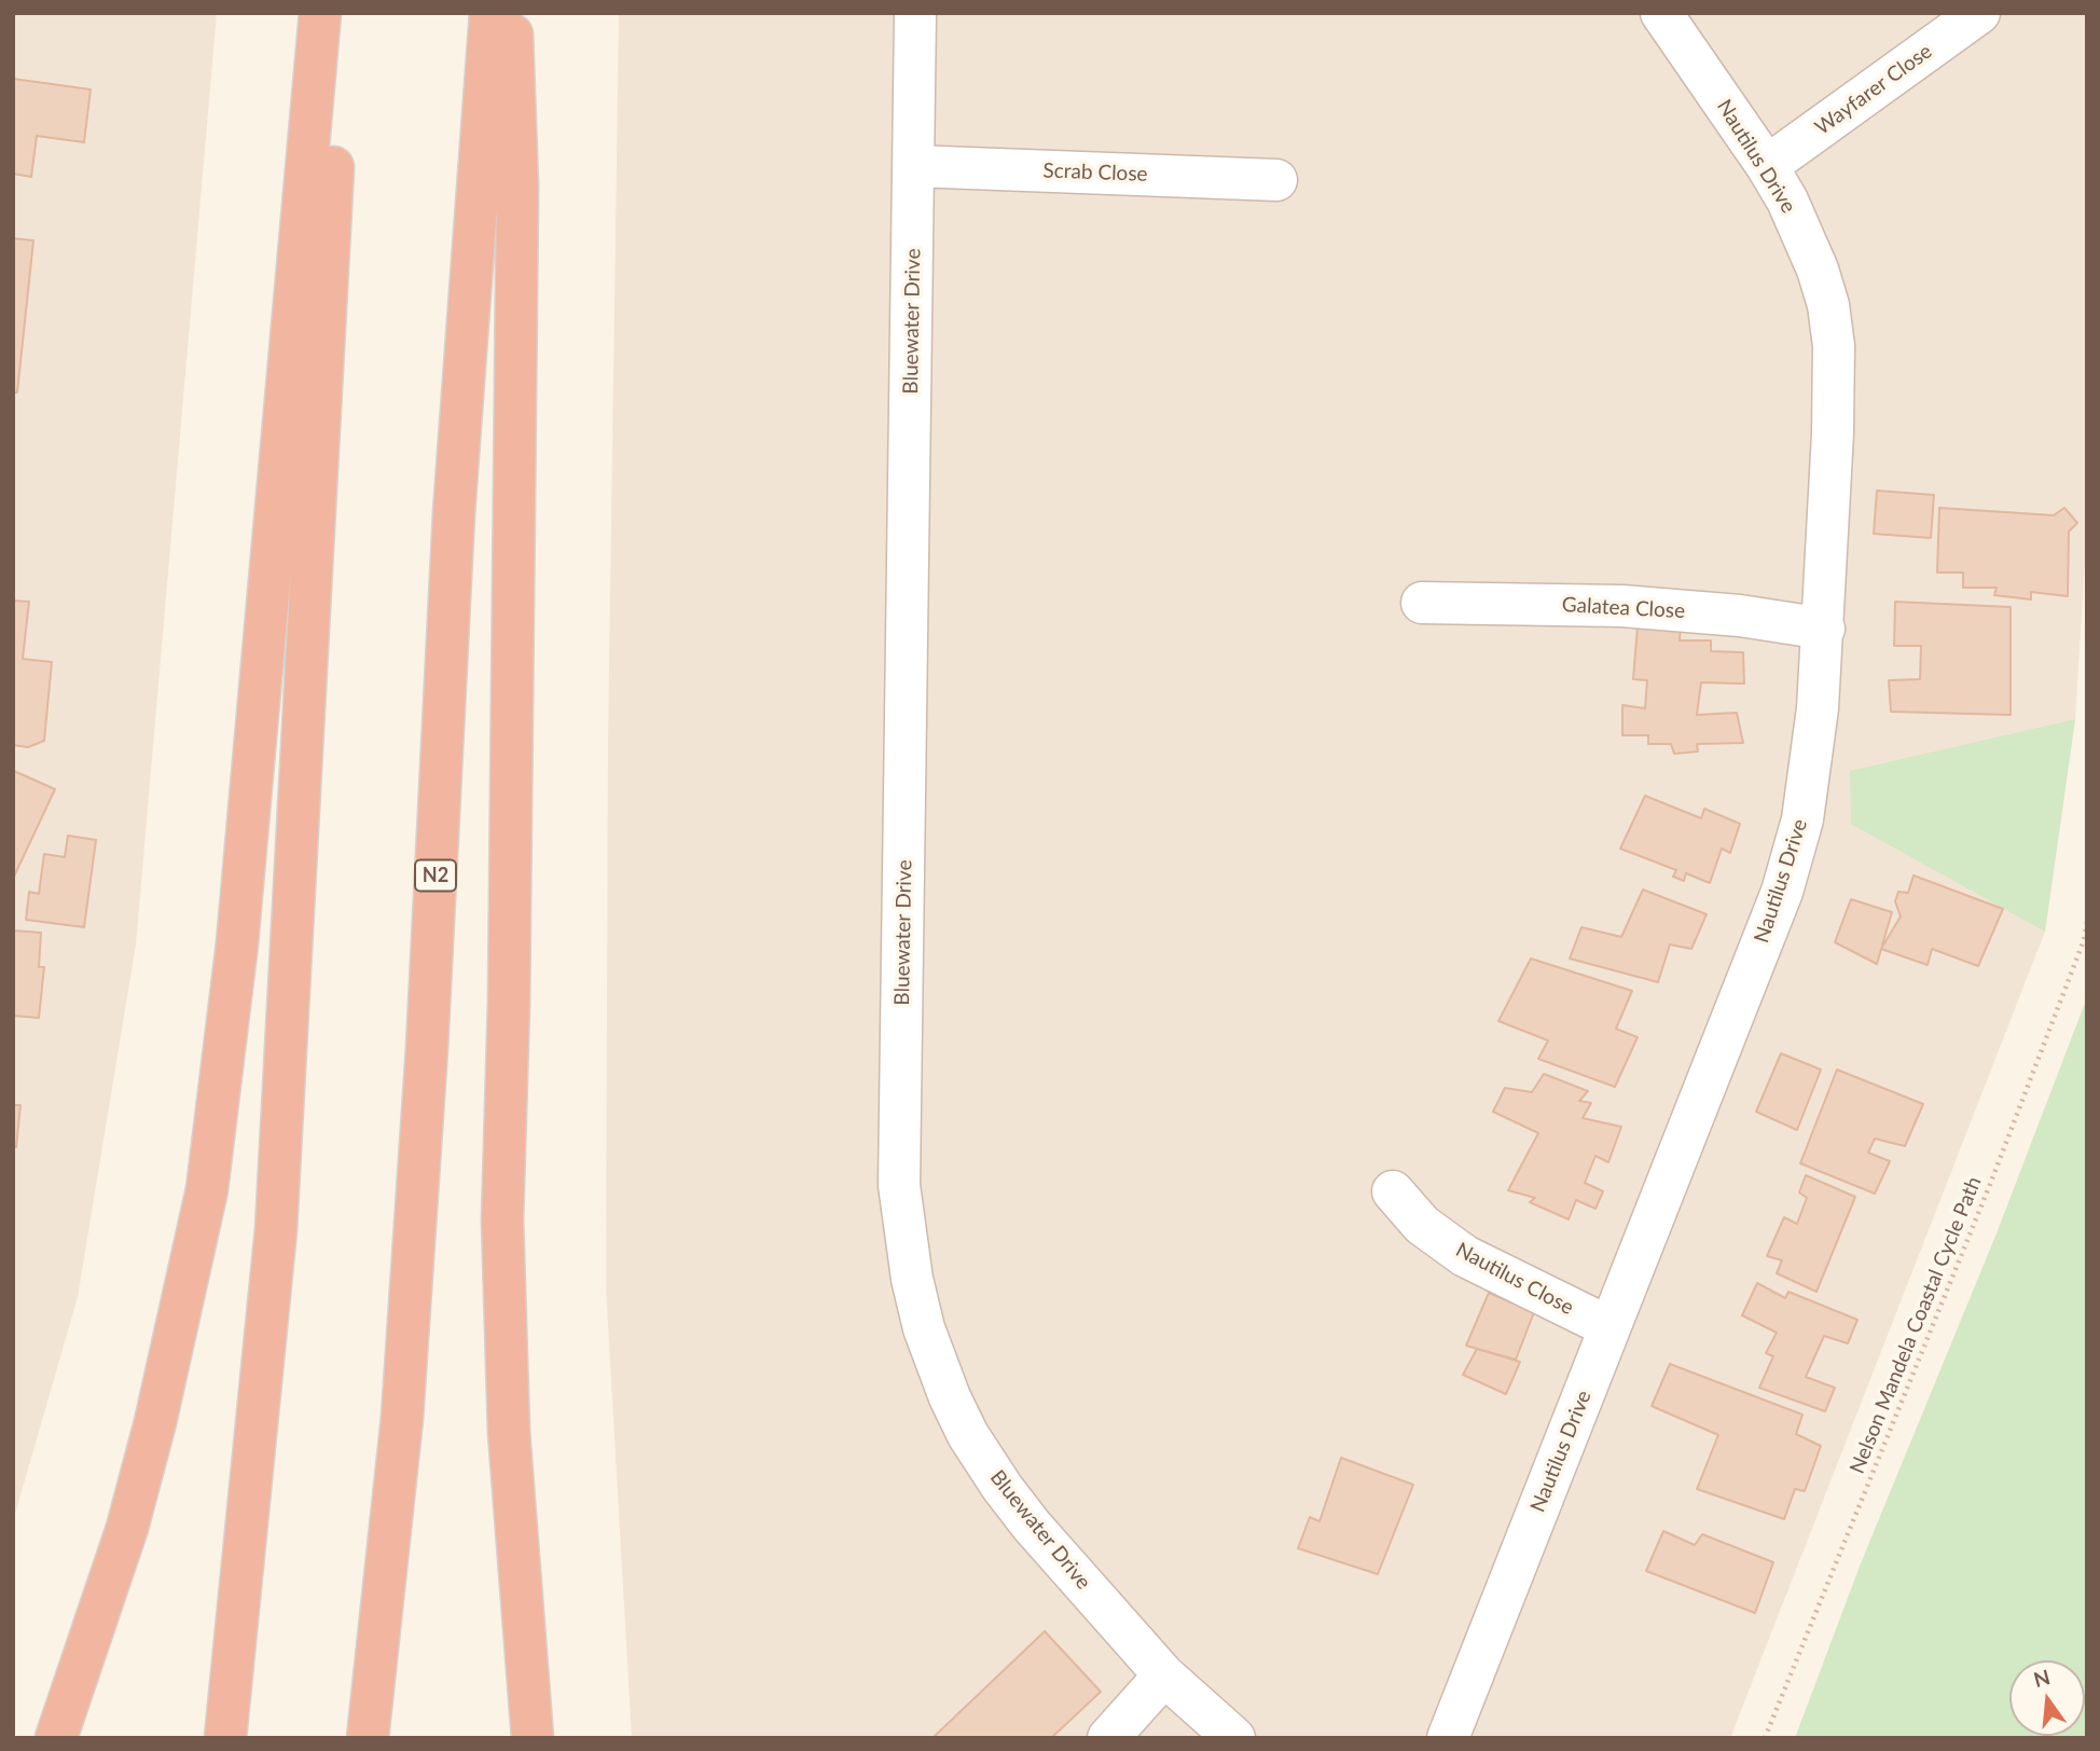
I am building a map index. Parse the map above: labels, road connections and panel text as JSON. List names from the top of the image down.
{
  "streets": {
    "highway": ["N2"],
    "street": [
      "Wayfarer Close",
      "Nautilus Drive",
      "Scrab Close",
      "Bluewater Drive",
      "Galatea Close",
      "Nautilus Close"
    ],
    "path": ["Nelson Mandela Coastal Cycle Path"]
  },
  "crossings": [
    ["Wayfarer Close", "Nautilus Drive"],
    ["Nautilus Drive", "Galatea Close"],
    ["Nautilus Drive", "Nautilus Close"],
    ["Scrab Close", "Bluewater Drive"]
  ],
  "north": "top"
}
